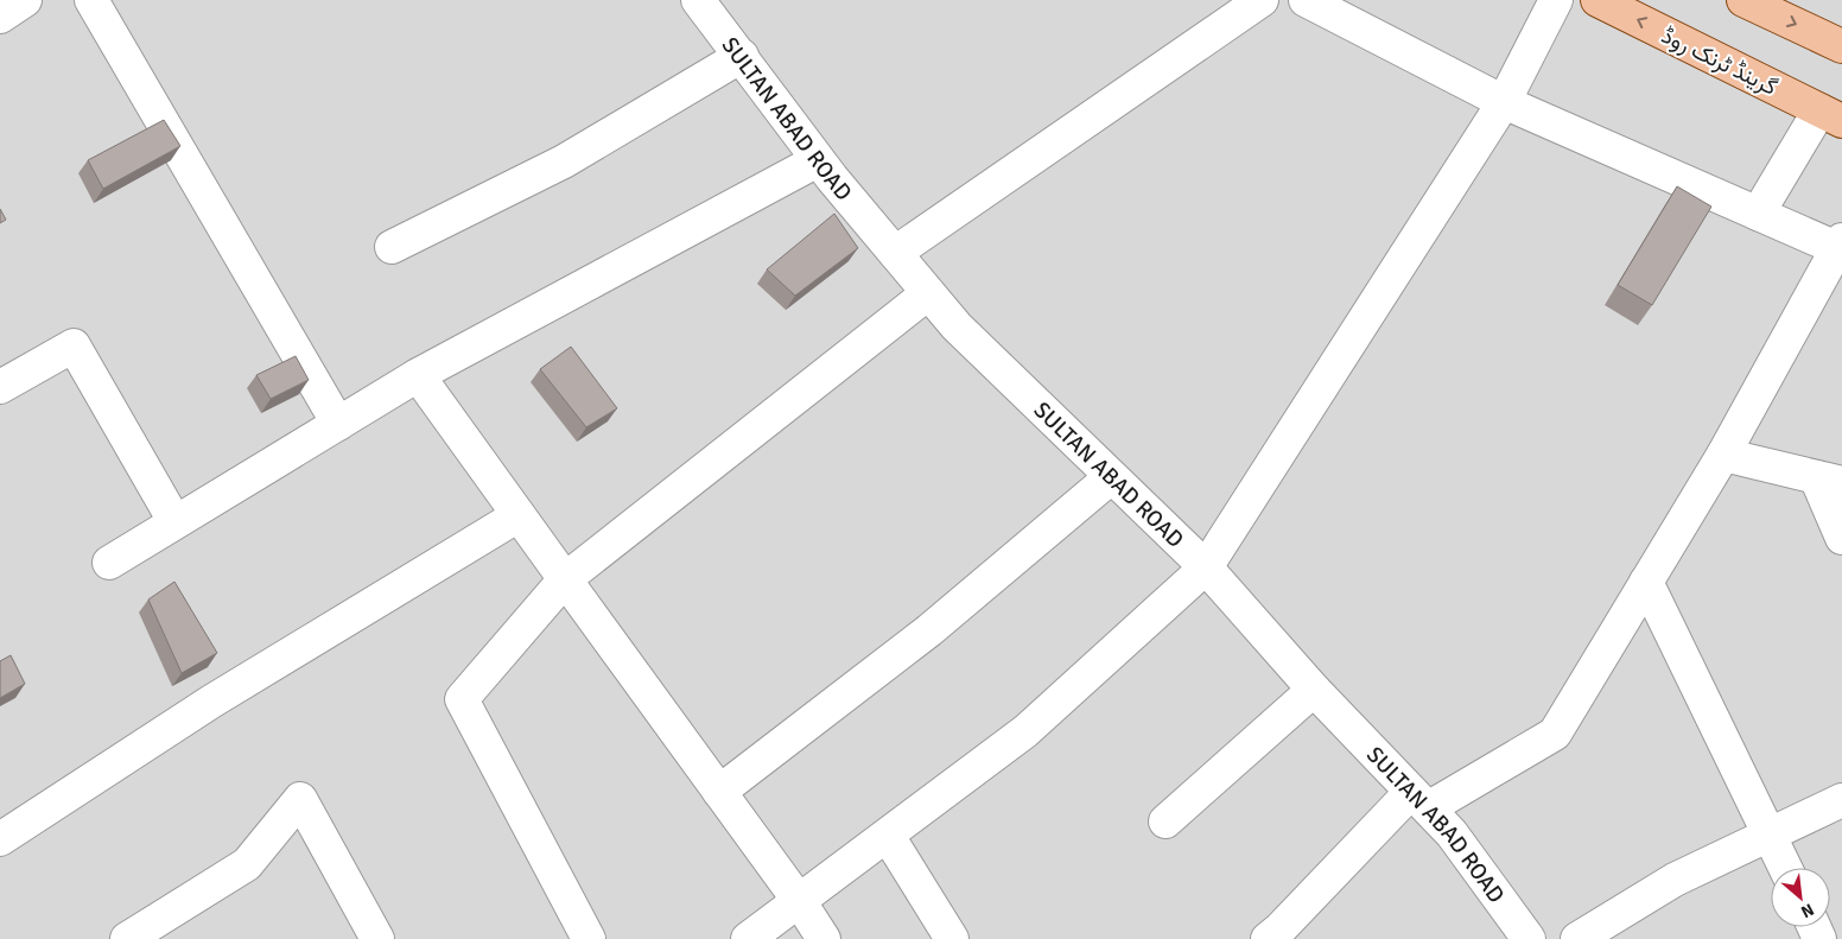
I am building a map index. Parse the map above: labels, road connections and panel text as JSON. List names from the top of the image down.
{
  "streets": {
    "main road": ["گرینڈ ٹرنک روڈ"],
    "street": ["SULTAN ABAD ROAD"]
  },
  "north": "bottom right"
}
